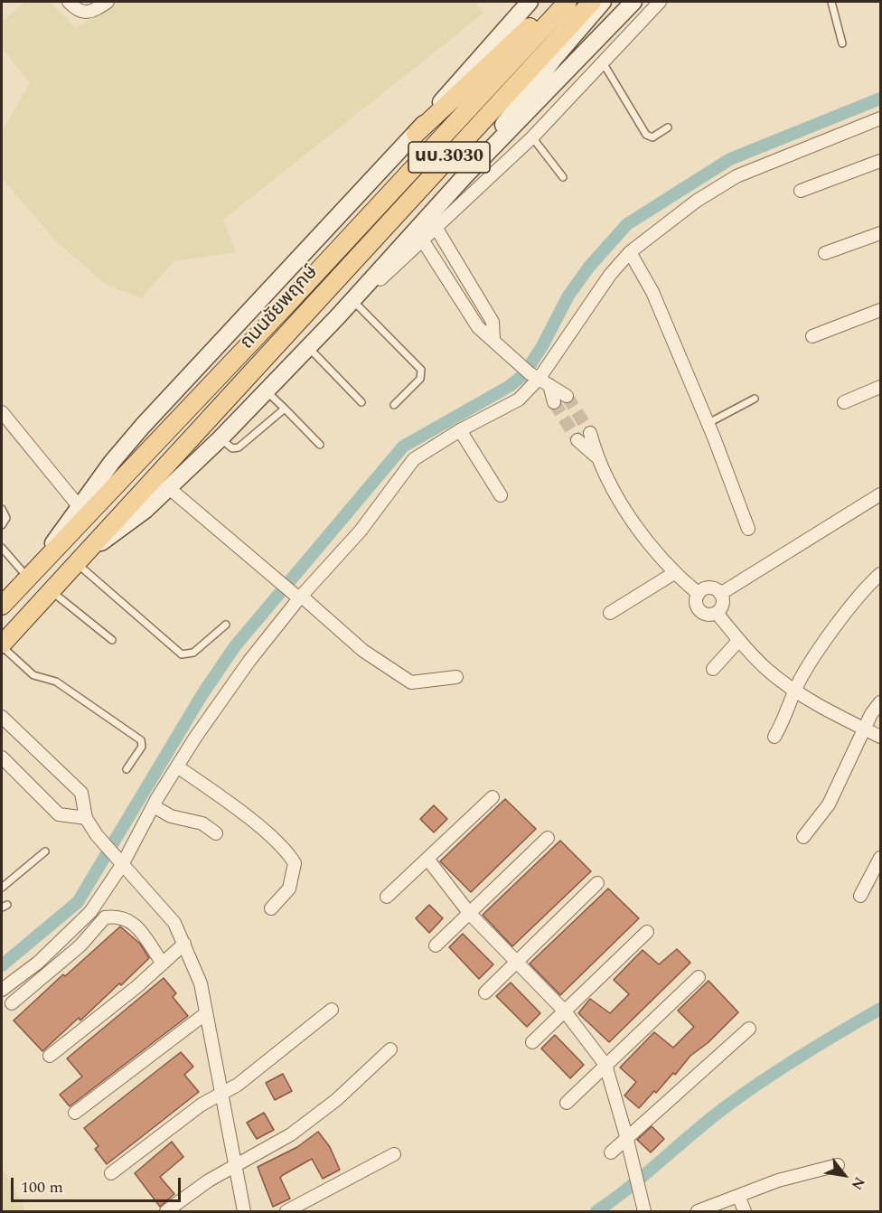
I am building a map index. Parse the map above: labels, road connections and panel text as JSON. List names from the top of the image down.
{
  "streets": {
    "main road": ["นบ.3030", "ถนนชัยพฤกษ์"]
  },
  "scale_bar": "100 m",
  "north": "bottom right"
}
